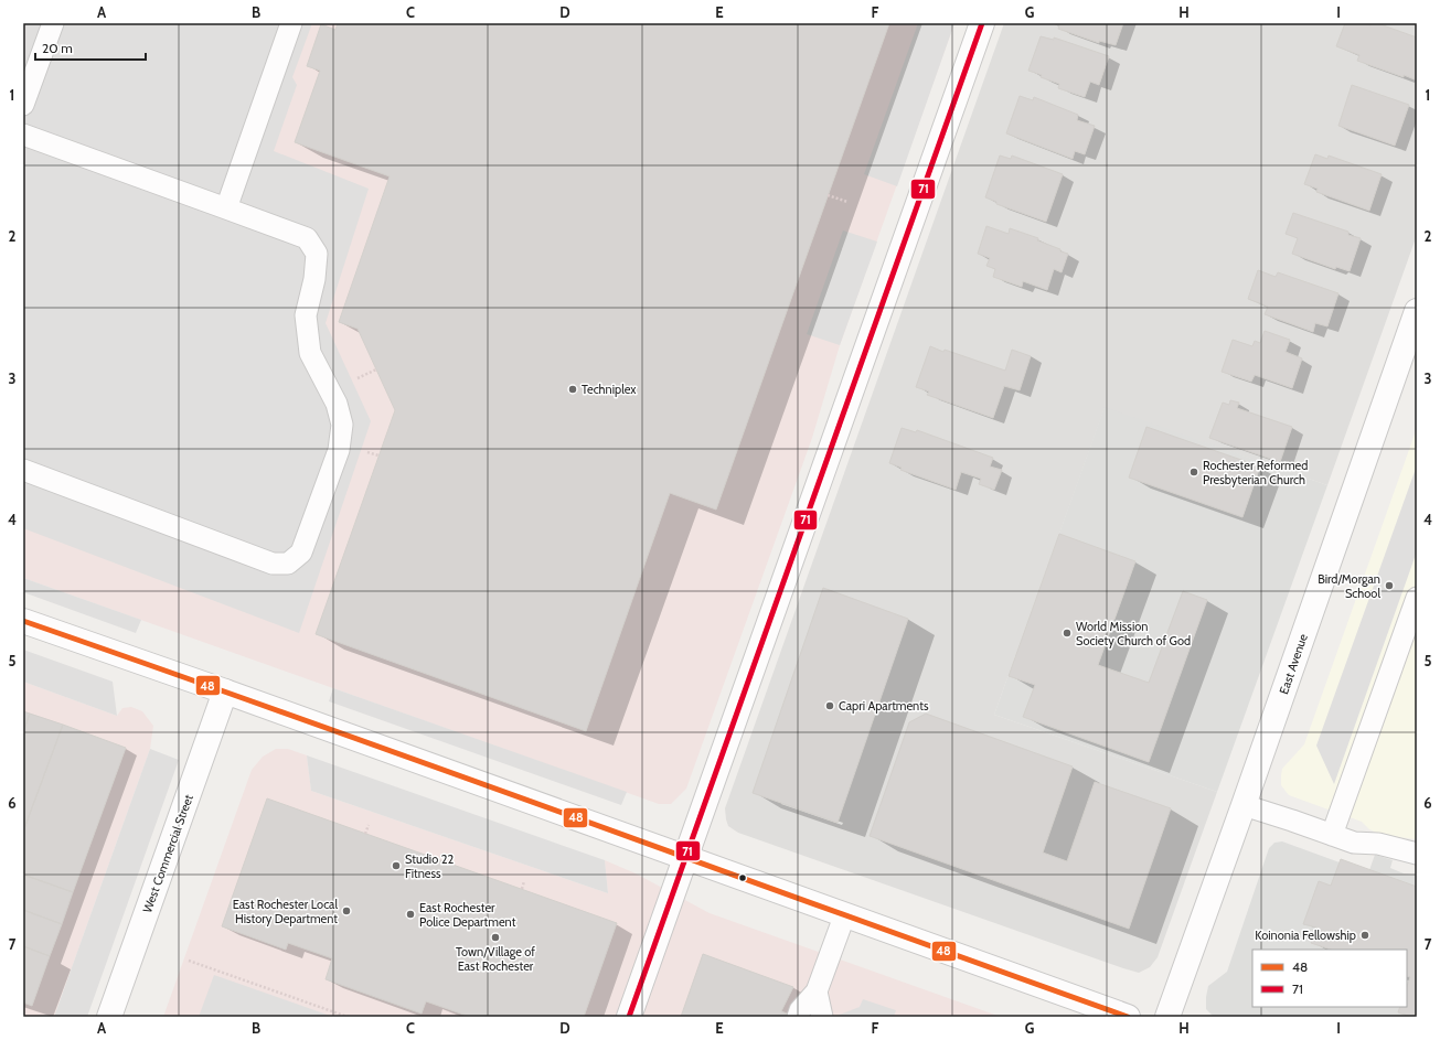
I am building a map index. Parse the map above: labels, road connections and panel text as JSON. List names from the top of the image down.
{
  "streets": {
    "street": ["East Avenue", "West Commercial Street"]
  },
  "places": [
    "Techniplex",
    "Rochester Reformed Presbyterian Church",
    "Bird/Morgan School",
    "World Mission Society Church of God",
    "Capri Apartments",
    "Studio 22 Fitness",
    "East Rochester Local History Department",
    "East Rochester Police Department",
    "Koinonia Fellowship",
    "Town/Village of East Rochester"
  ],
  "lines": ["transit line 71", "transit line 48"],
  "legend": ["48", "71"],
  "scale_bar": "20 m",
  "grid": {
    "columns": [
      "A",
      "B",
      "C",
      "D",
      "E",
      "F",
      "G",
      "H",
      "I"
    ],
    "rows": [
      "1",
      "2",
      "3",
      "4",
      "5",
      "6",
      "7"
    ]
  }
}
